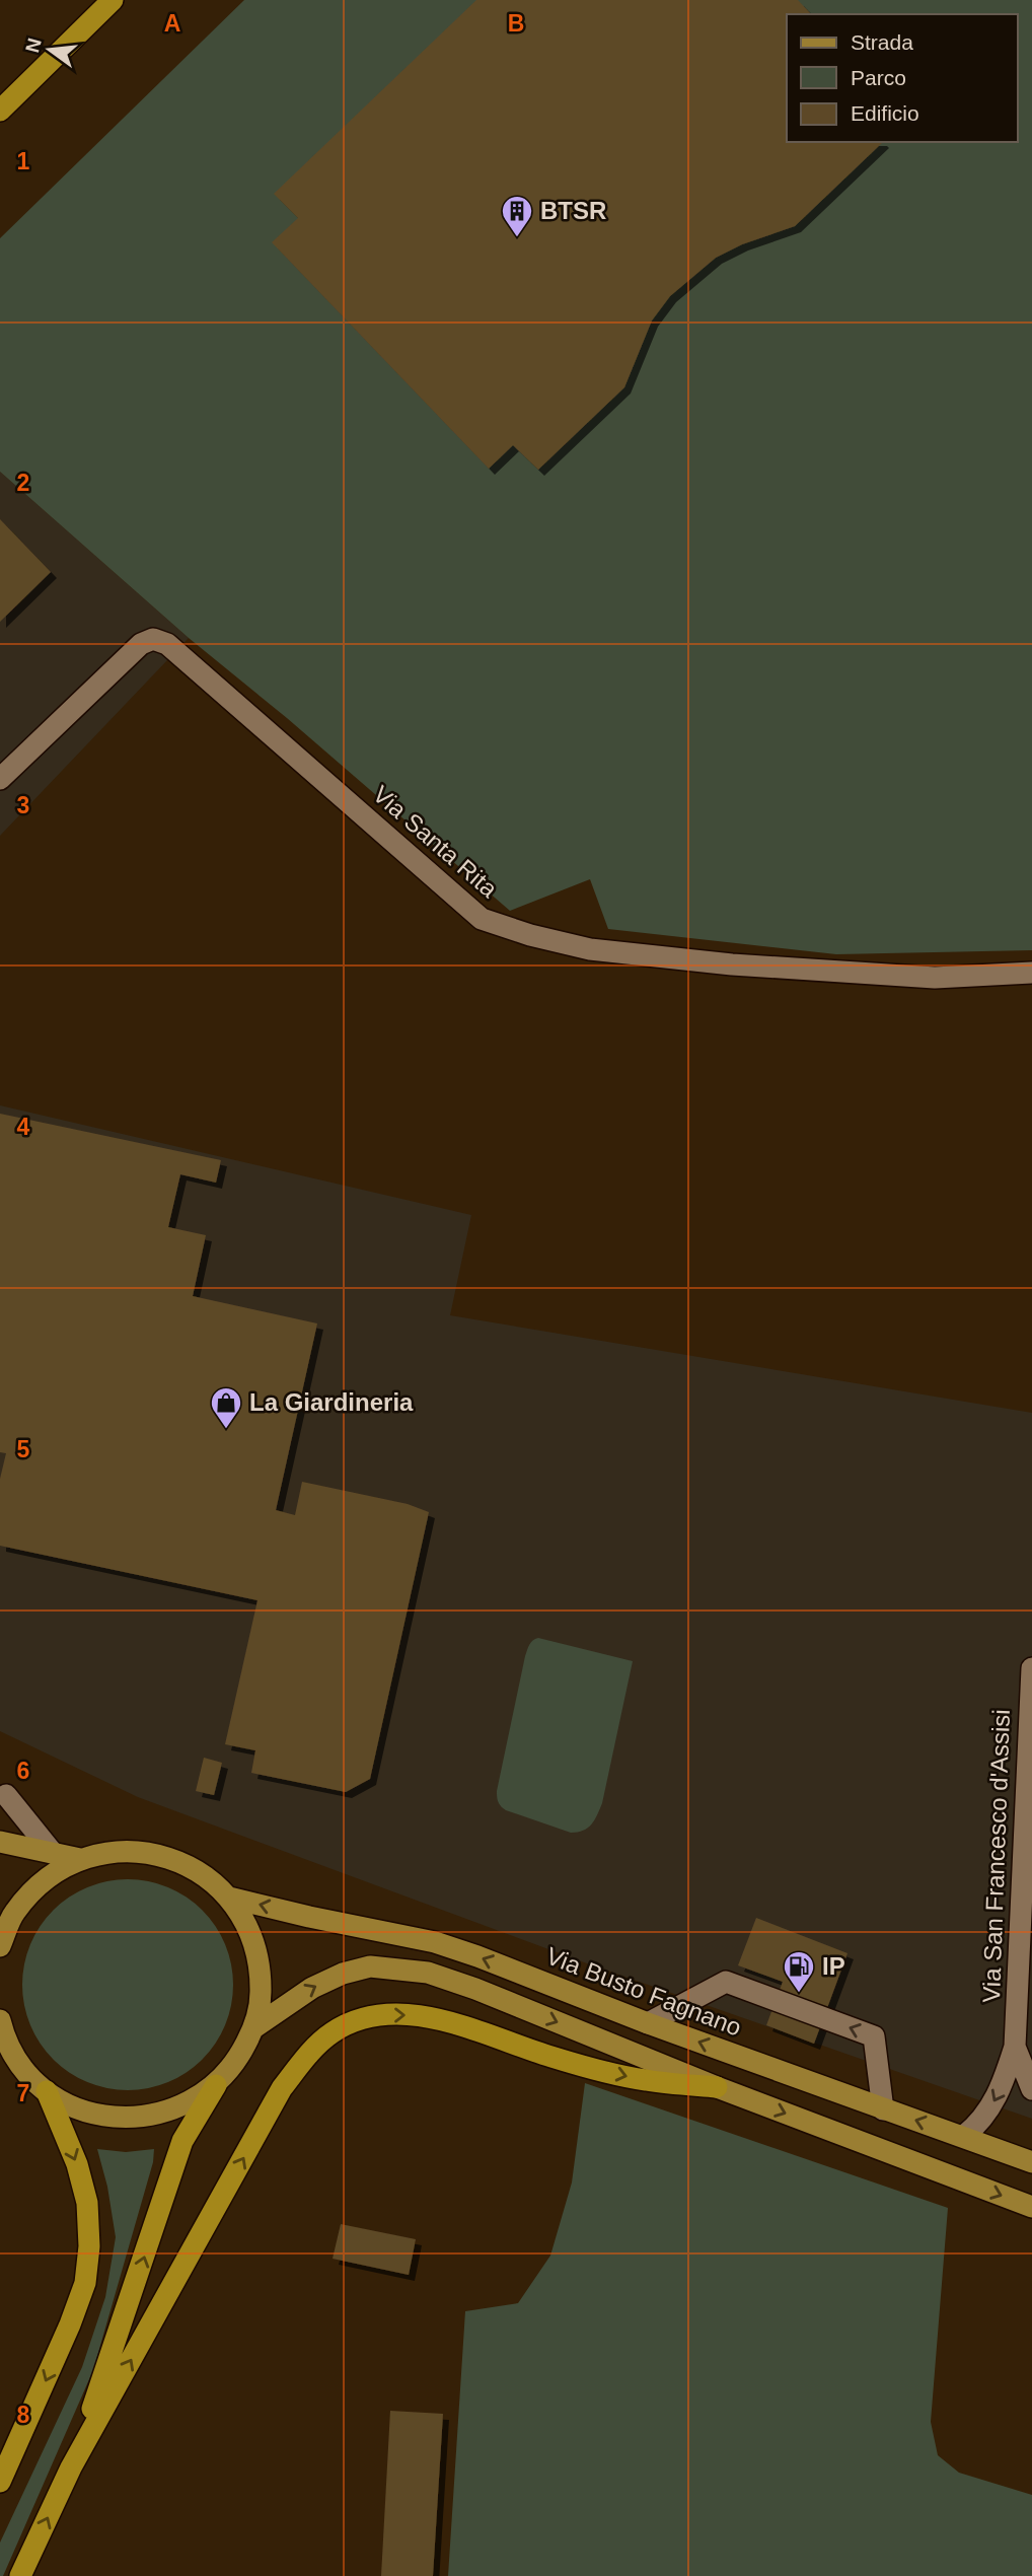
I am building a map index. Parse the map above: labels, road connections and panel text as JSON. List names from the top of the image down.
{
  "streets": {
    "main road": ["Via Busto Fagnano"],
    "street": ["Via Santa Rita", "Via San Francesco d'Assisi"]
  },
  "crossings": [
    ["Via San Francesco d'Assisi", "Via Busto Fagnano"]
  ],
  "places": {
    "building": ["BTSR"],
    "shop": ["La Giardineria"],
    "fuel station": ["IP"]
  },
  "legend": ["Strada", "Parco", "Edificio"],
  "north": "left",
  "grid": {
    "columns": ["A", "B"],
    "rows": [
      "1",
      "2",
      "3",
      "4",
      "5",
      "6",
      "7",
      "8"
    ]
  }
}
